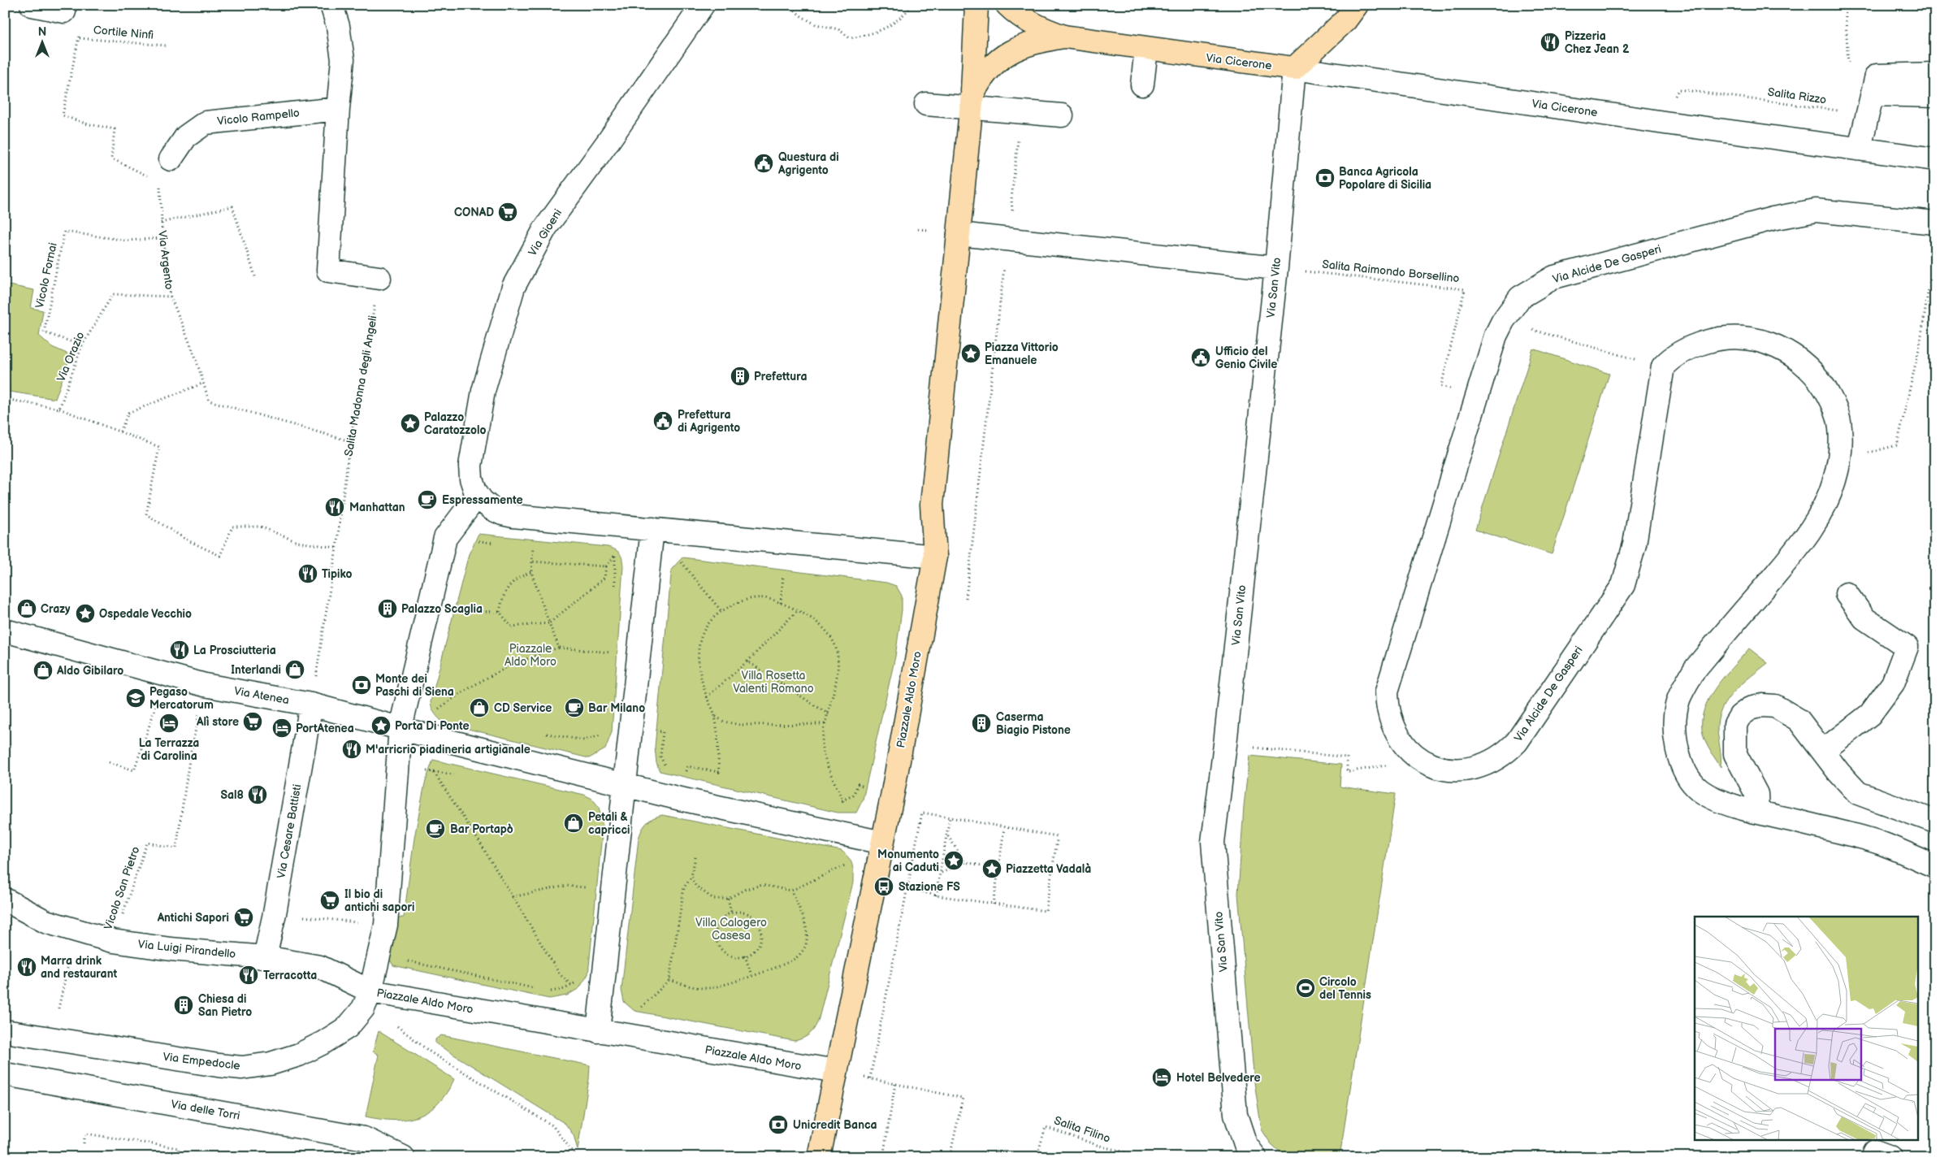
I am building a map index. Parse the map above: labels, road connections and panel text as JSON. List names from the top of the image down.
{
  "streets": {
    "main road": ["Via Cicerone", "Piazzale Aldo Moro"],
    "street": [
      "Vicolo Rampello",
      "Via Gioeni",
      "Via Alcide De Gasperi",
      "Via San Vito",
      "Via Atenea",
      "Via Cesare Battisti",
      "Via Luigi Pirandello",
      "Via Empedocle",
      "Via delle Torri"
    ],
    "path": [
      "Cortile Ninfi",
      "Salita Rizzo",
      "Via Argento",
      "Salita Raimondo Borsellino",
      "Vicolo Fornai",
      "Via Orazio",
      "Salita Madonna degli Angeli",
      "Vicolo San Pietro",
      "Salita Filino"
    ]
  },
  "crossings": [
    ["Via Cicerone", "Salita Rizzo"],
    ["Via Cicerone", "Via San Vito"],
    ["Via Gioeni", "Piazzale Aldo Moro"],
    ["Via Argento", "Vicolo Fornai"],
    ["Via Argento", "Via Orazio"],
    ["Via Argento", "Salita Madonna degli Angeli"],
    ["Via Alcide De Gasperi", "Salita Raimondo Borsellino"],
    ["Salita Raimondo Borsellino", "Via San Vito"],
    ["Vicolo Fornai", "Via Orazio"],
    ["Salita Madonna degli Angeli", "Via Atenea"],
    ["Salita Madonna degli Angeli", "Via Cesare Battisti"],
    ["Via Atenea", "Piazzale Aldo Moro"],
    ["Via Atenea", "Via Cesare Battisti"],
    ["Via Atenea", "Vicolo San Pietro"],
    ["Piazzale Aldo Moro", "Via Luigi Pirandello"],
    ["Piazzale Aldo Moro", "Via Empedocle"],
    ["Via Cesare Battisti", "Via Luigi Pirandello"],
    ["Vicolo San Pietro", "Via Luigi Pirandello"],
    ["Via Luigi Pirandello", "Via Empedocle"]
  ],
  "parks": ["Piazzale Aldo Moro", "Villa Rosetta Valenti Romano", "Villa Calogero Casesa"],
  "places": {
    "restaurant": [
      "Pizzeria Chez Jean 2",
      "Manhattan",
      "Tipiko",
      "La Prosciutteria",
      "M'arricrio piadineria artigianale",
      "Sal8",
      "Marra drink and restaurant",
      "Terracotta"
    ],
    "public building": ["Questura di Agrigento", "Ufficio del Genio Civile", "Prefettura di Agrigento"],
    "bank": ["Banca Agricola Popolare di Sicilia", "Monte dei Paschi di Siena", "Unicredit Banca"],
    "supermarket": [
      "CONAD",
      "Alì store",
      "Il bio di antichi sapori",
      "Antichi Sapori"
    ],
    "place": [
      "Piazza Vittorio Emanuele",
      "Palazzo Caratozzolo",
      "Ospedale Vecchio",
      "Porta Di Ponte",
      "Monumento ai Caduti",
      "Piazzetta Vadalà"
    ],
    "building": [
      "Prefettura",
      "Palazzo Scaglia",
      "Caserma Biagio Pistone",
      "Chiesa di San Pietro"
    ],
    "cafe": ["Espressamente", "Bar Milano", "Bar Portapò"],
    "shop": [
      "Crazy",
      "Interlandi",
      "Aldo Gibilaro",
      "CD Service",
      "Petali & capricci"
    ],
    "school or university": ["Pegaso Mercatorum"],
    "hotel": ["La Terrazza di Carolina", "PortAtenea", "Hotel Belvedere"],
    "bus stop": ["Stazione FS"],
    "sports": ["Circolo del Tennis"]
  },
  "north": "top"
}
